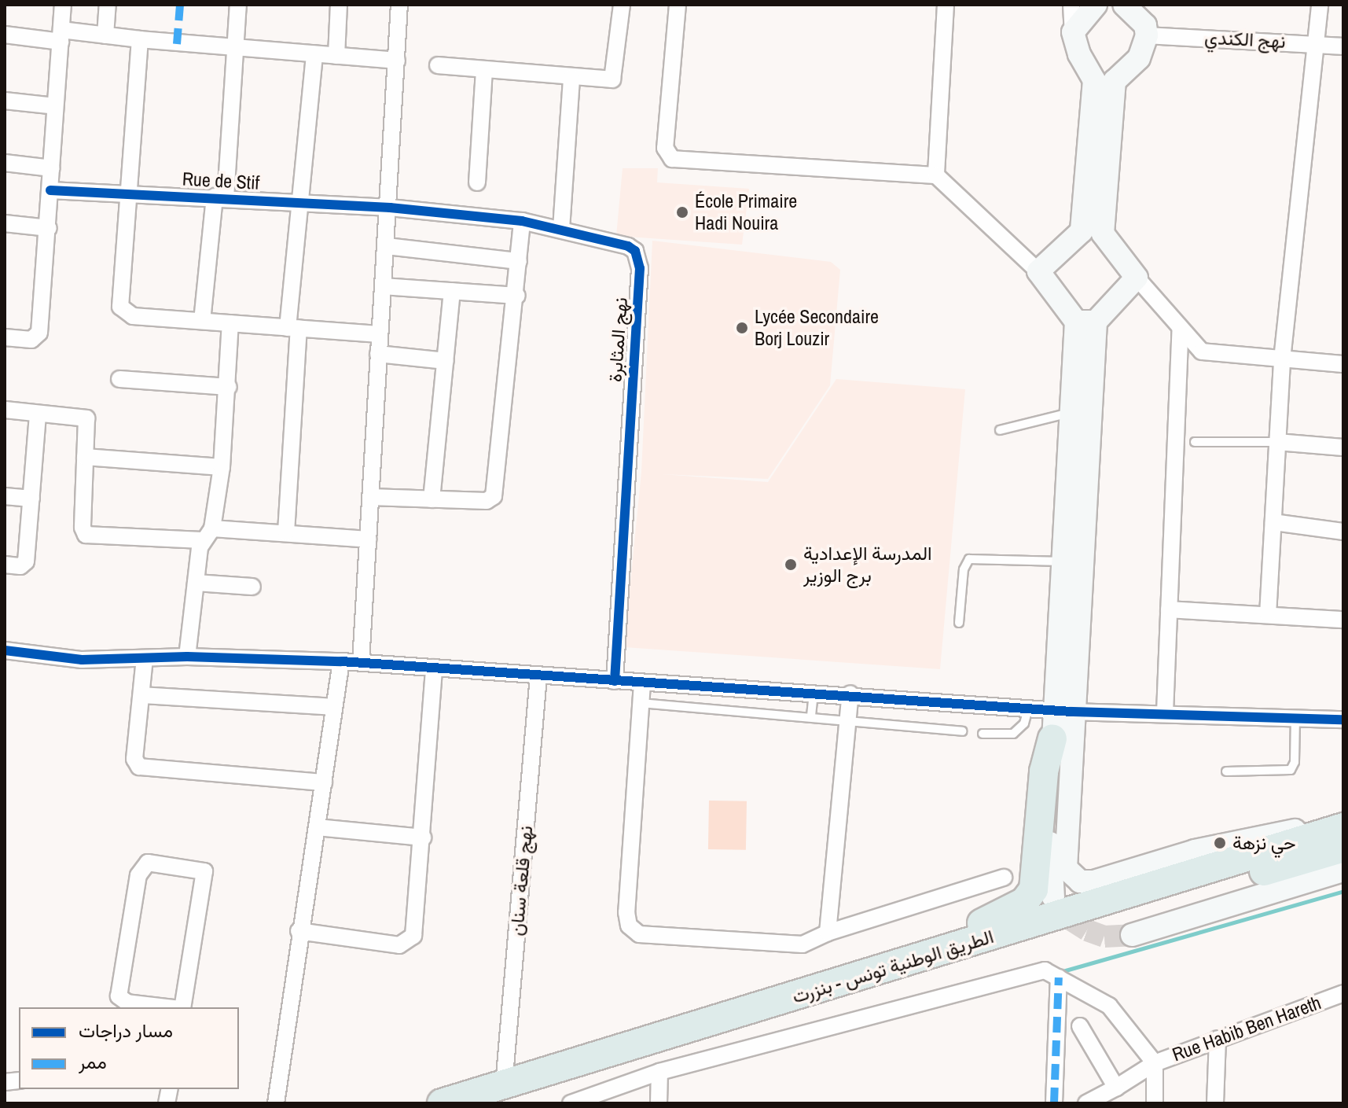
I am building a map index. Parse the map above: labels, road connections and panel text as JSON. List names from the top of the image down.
{
  "streets": {
    "highway": ["الطريق الوطنية تونس - بنزرت"],
    "street": [
      "نهج الكندي",
      "Rue de Stif",
      "نهج المثابرة",
      "نهج قلعة سنان",
      "Rue Habib Ben Hareth"
    ]
  },
  "crossings": [
    ["Rue de Stif", "نهج المثابرة"],
    ["نهج قلعة سنان", "الطريق الوطنية تونس - بنزرت"]
  ],
  "places": [
    "École Primaire Hadi Nouira",
    "Lycée Secondaire Borj Louzir",
    "المدرسة الإعدادية برج الوزير",
    "حي نزهة"
  ],
  "legend": ["مسار دراجات", "ممر"]
}
